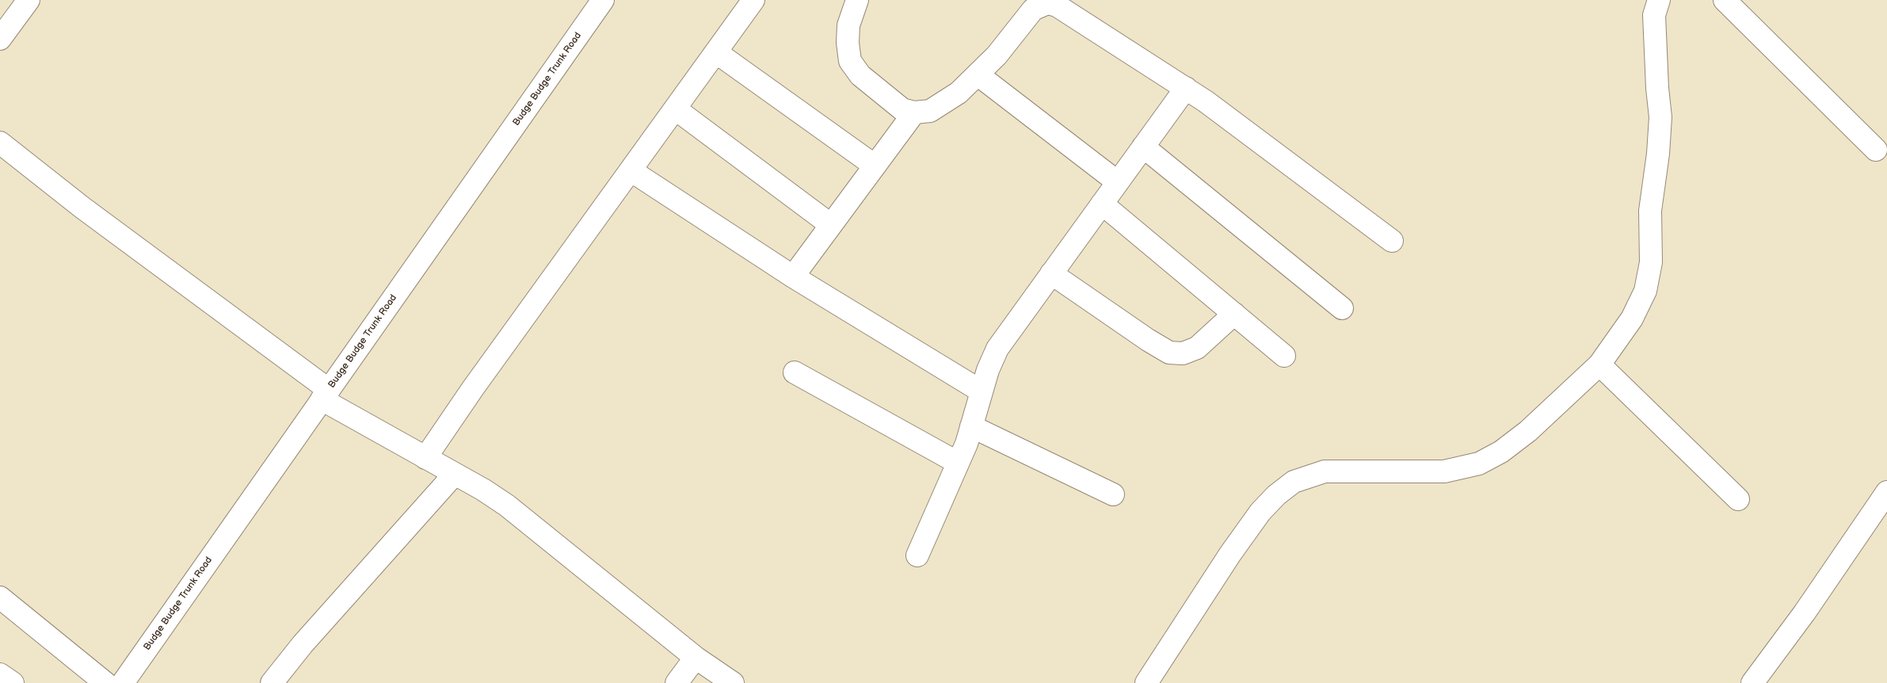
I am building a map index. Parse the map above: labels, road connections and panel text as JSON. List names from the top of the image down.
{
  "streets": {
    "street": ["Budge Budge Trunk Road"]
  }
}
